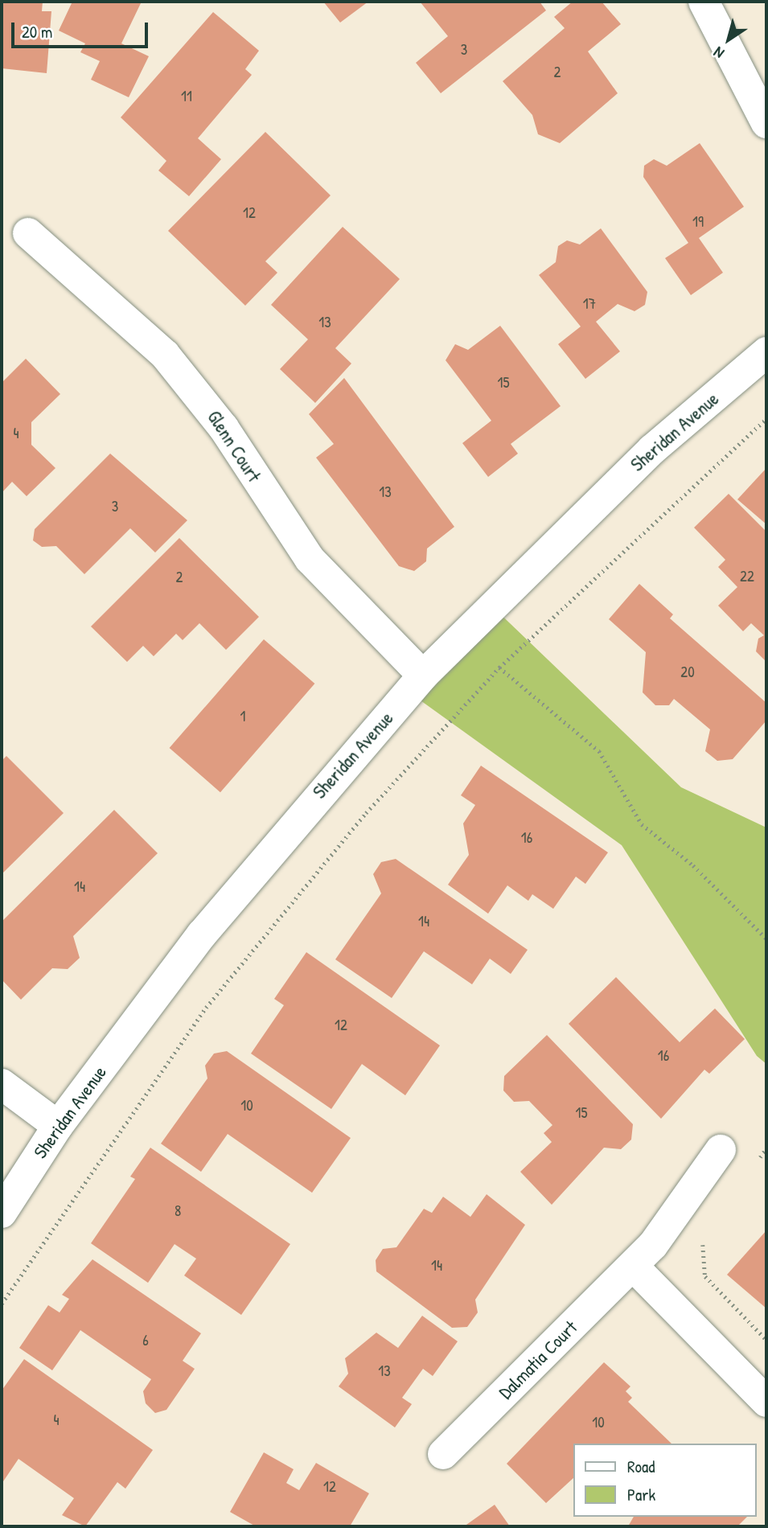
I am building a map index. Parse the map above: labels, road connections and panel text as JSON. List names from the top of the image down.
{
  "streets": {
    "street": ["Sheridan Avenue", "Glenn Court", "Dalmatia Court"]
  },
  "crossings": [
    ["Sheridan Avenue", "Glenn Court"]
  ],
  "house_numbers": [
    "3",
    "2",
    "11",
    "12",
    "19",
    "17",
    "13",
    "15",
    "4",
    "13",
    "3",
    "22",
    "2",
    "20",
    "1",
    "16",
    "14",
    "14",
    "12",
    "16",
    "10",
    "15",
    "8",
    "14",
    "6",
    "13",
    "4",
    "10",
    "12"
  ],
  "legend": ["Road", "Park"],
  "scale_bar": "20 m",
  "north": "bottom left"
}
